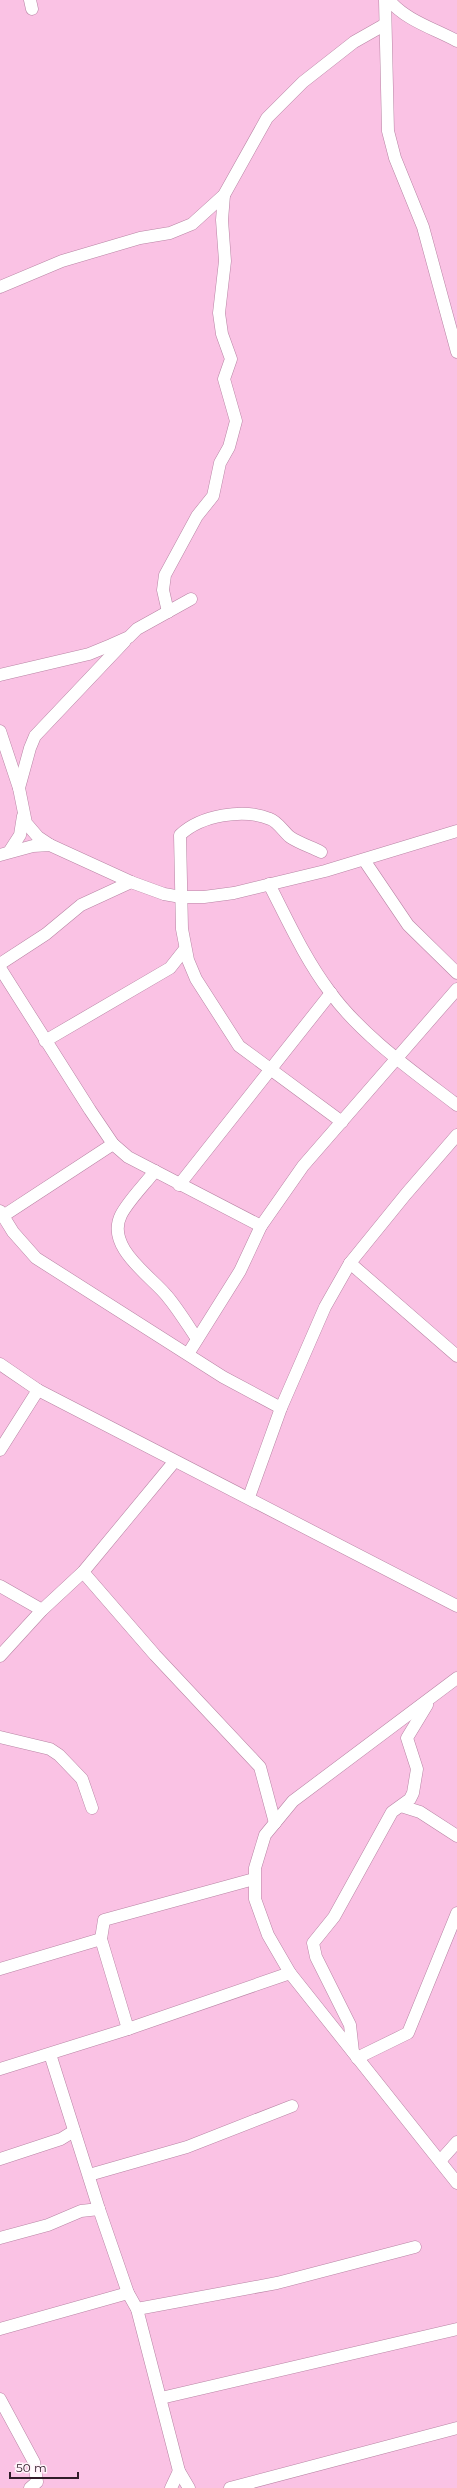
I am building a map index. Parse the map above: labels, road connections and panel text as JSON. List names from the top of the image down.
{
  "scale_bar": "50 m"
}
